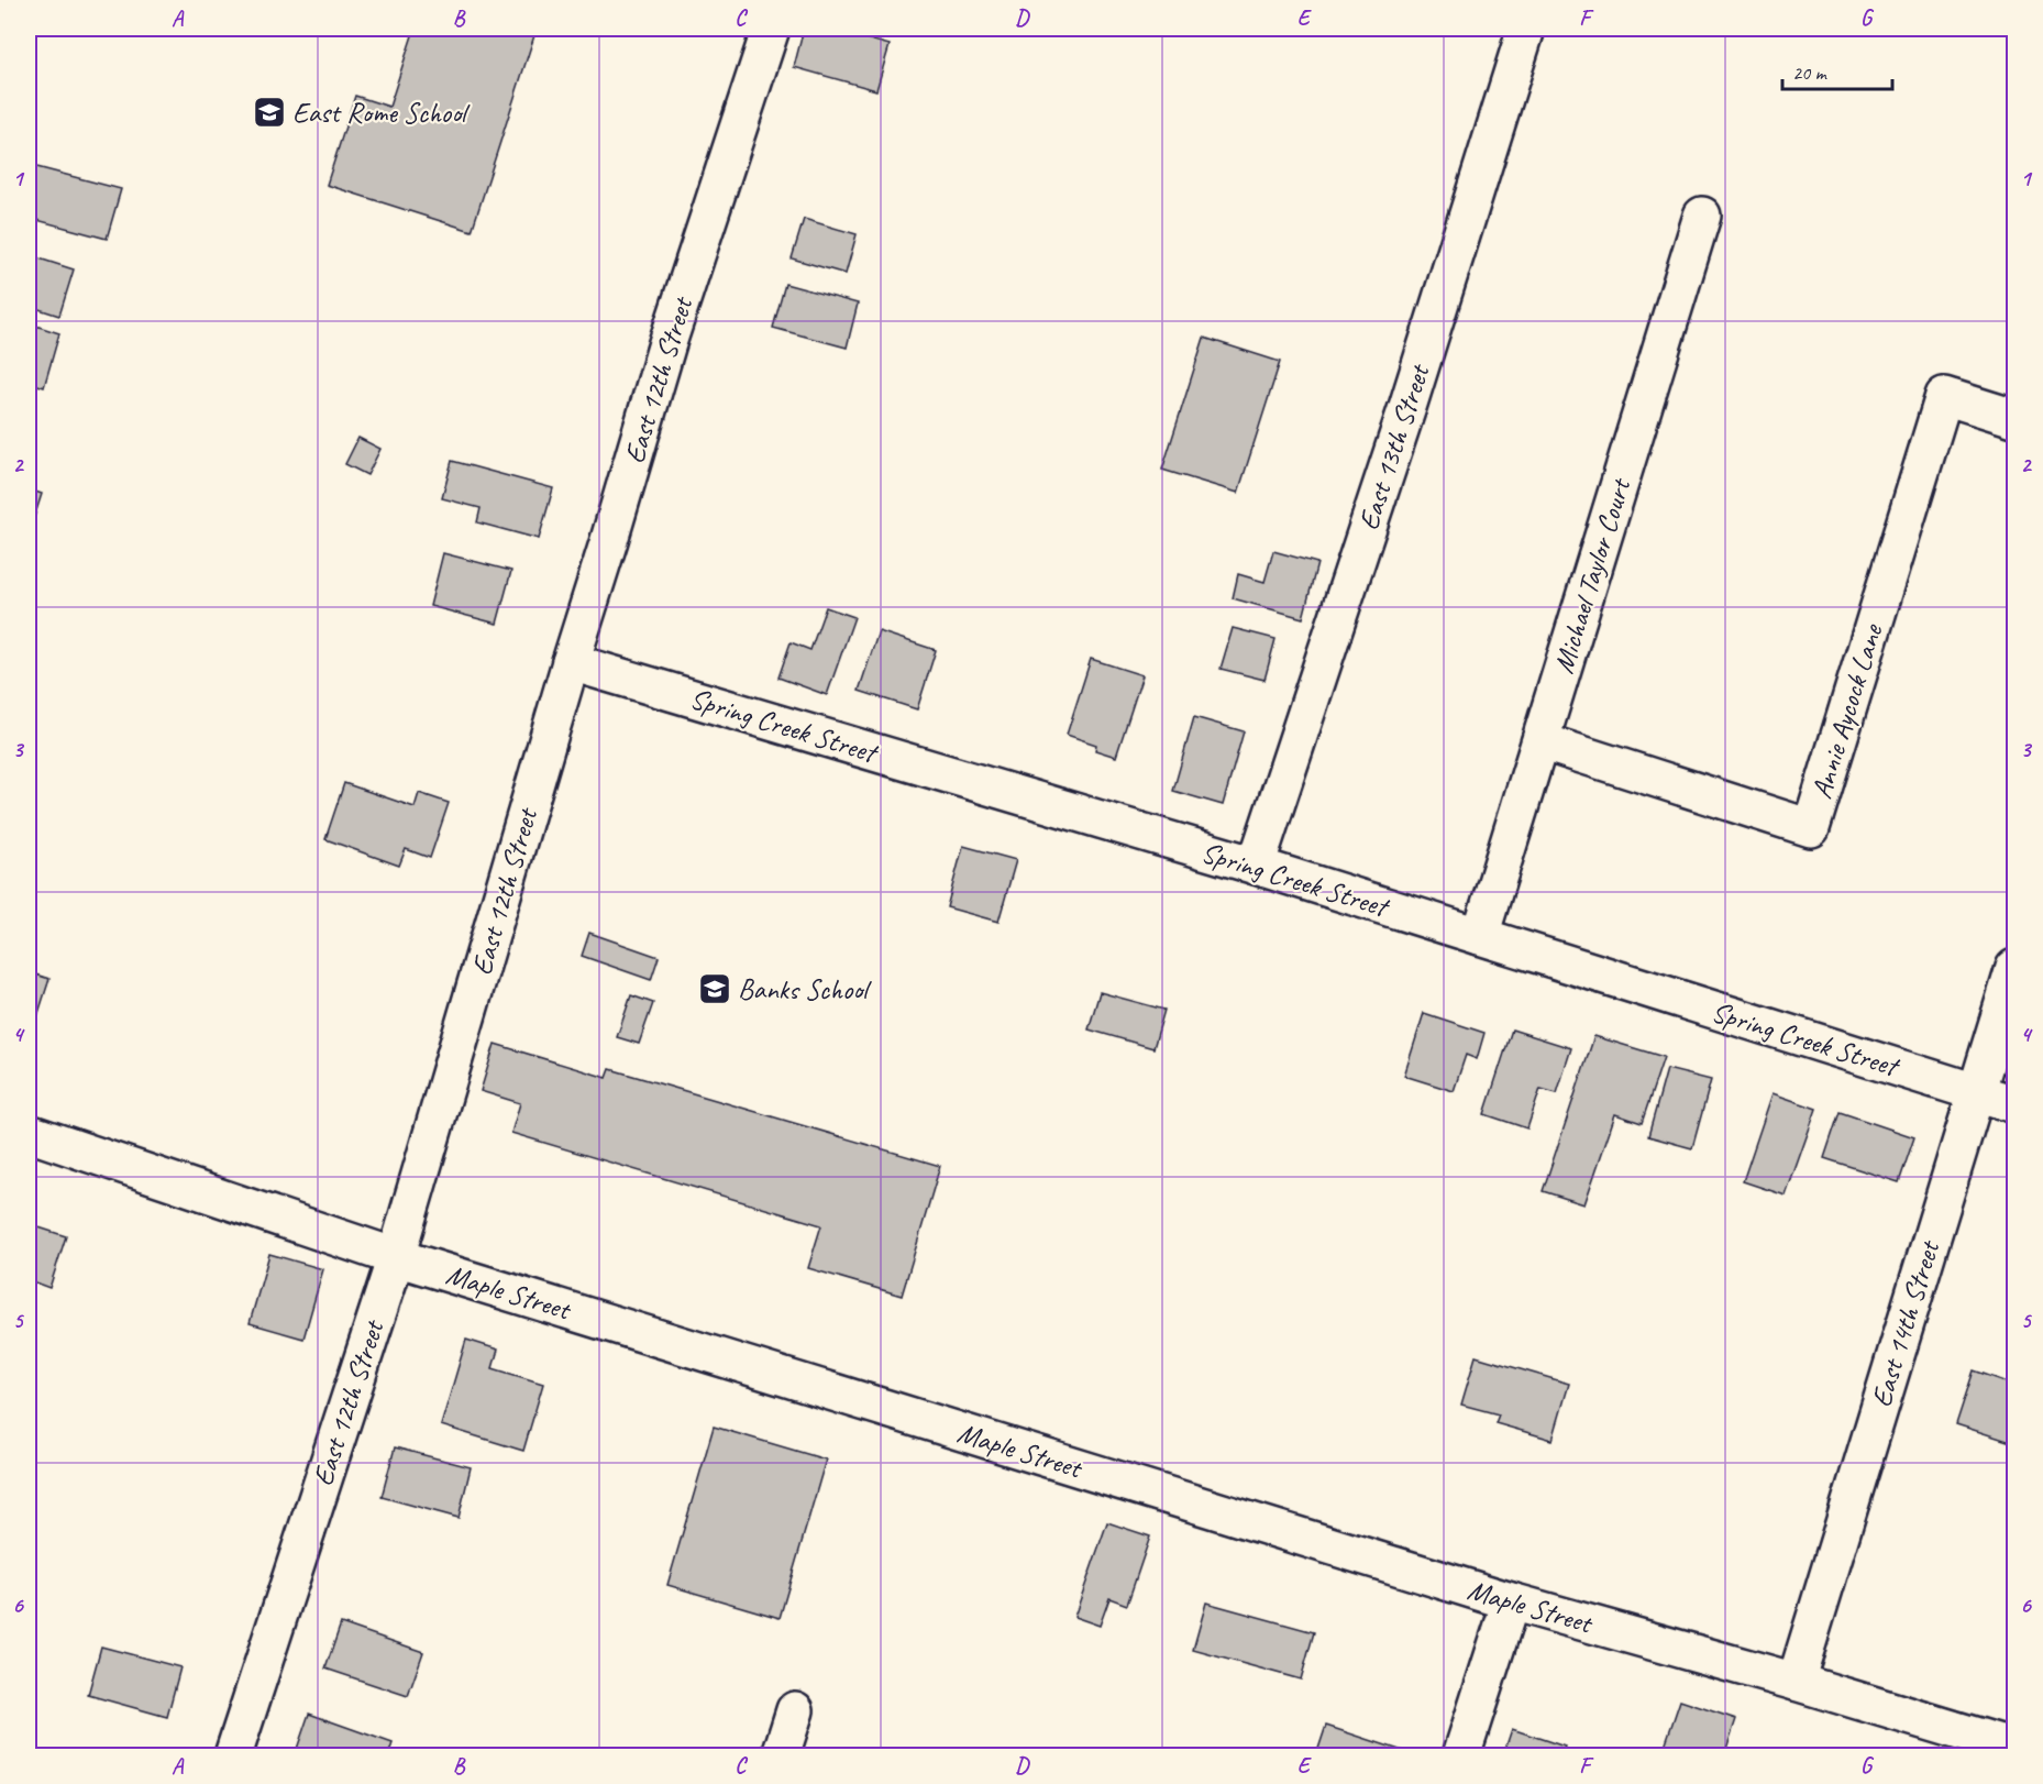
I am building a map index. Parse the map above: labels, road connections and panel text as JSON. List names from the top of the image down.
{
  "streets": {
    "street": [
      "East 12th Street",
      "East 13th Street",
      "Michael Taylor Court",
      "Annie Aycock Lane",
      "Spring Creek Street",
      "Maple Street",
      "East 14th Street"
    ]
  },
  "crossings": [
    ["East 12th Street", "Spring Creek Street"],
    ["East 12th Street", "Maple Street"],
    ["East 13th Street", "Spring Creek Street"],
    ["Michael Taylor Court", "Annie Aycock Lane"],
    ["Michael Taylor Court", "Spring Creek Street"],
    ["Spring Creek Street", "East 14th Street"],
    ["Maple Street", "East 14th Street"]
  ],
  "places": {
    "school or university": ["East Rome School", "Banks School"]
  },
  "scale_bar": "20 m",
  "grid": {
    "columns": [
      "A",
      "B",
      "C",
      "D",
      "E",
      "F",
      "G"
    ],
    "rows": [
      "1",
      "2",
      "3",
      "4",
      "5",
      "6"
    ]
  }
}
